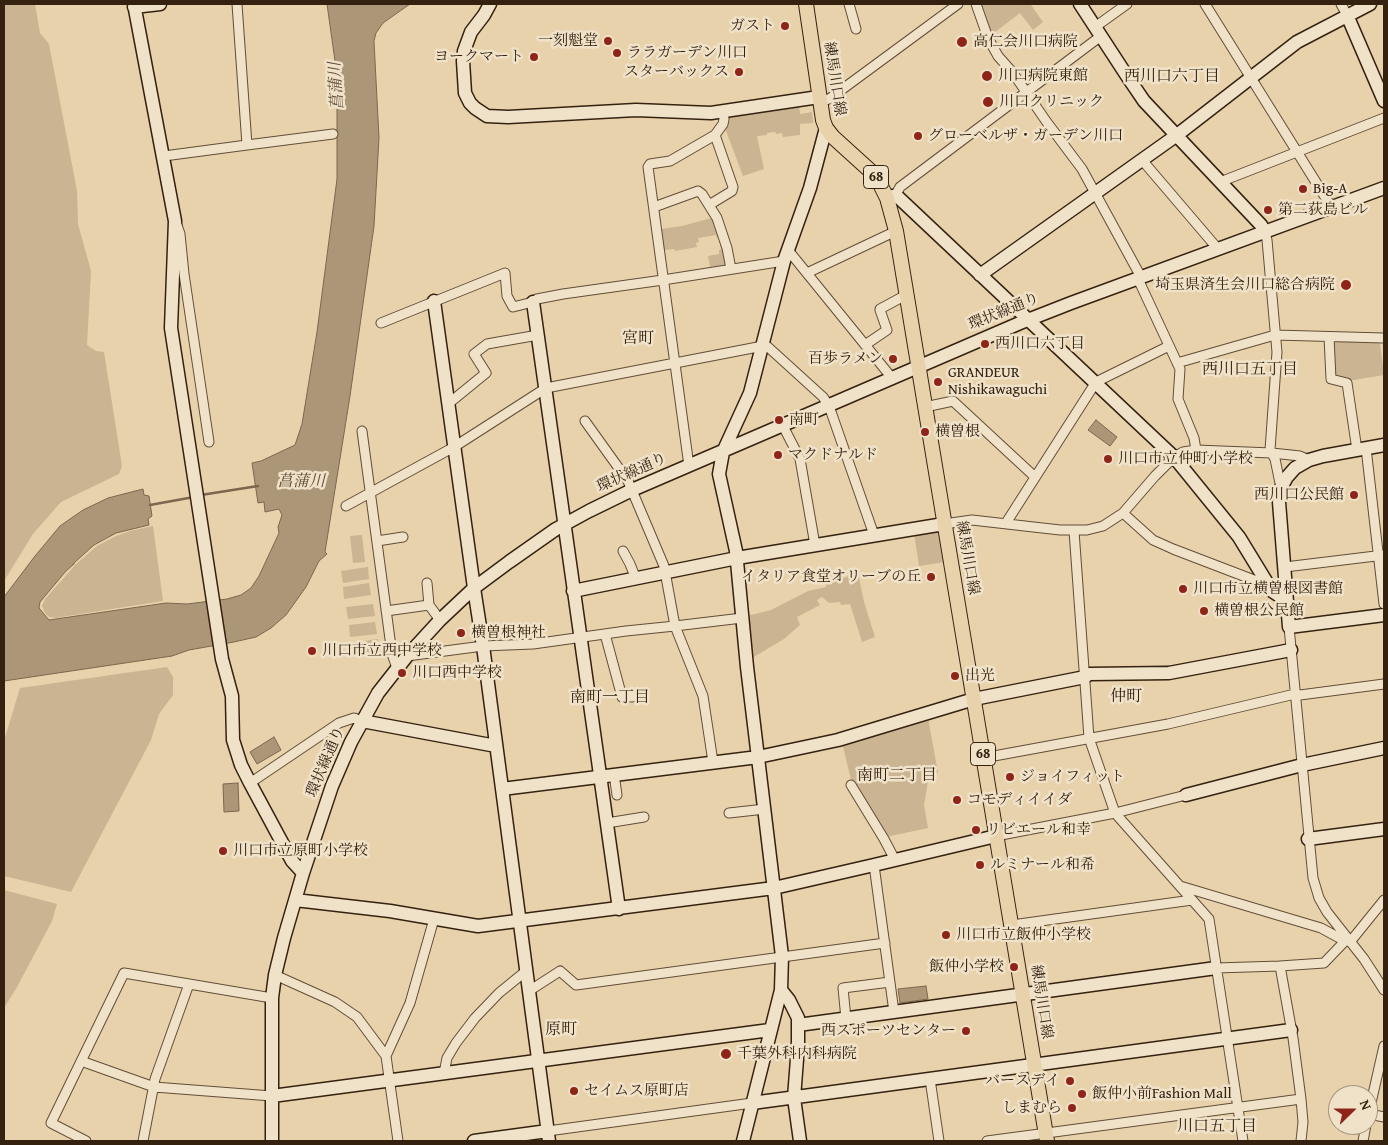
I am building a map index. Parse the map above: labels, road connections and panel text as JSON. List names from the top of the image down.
{
  "streets": {
    "main road": ["練馬川口線", "68"],
    "street": ["環状線通り"]
  },
  "crossings": [
    ["練馬川口線", "環状線通り"]
  ],
  "districts": [
    "西川口六丁目",
    "宮町",
    "西川口五丁目",
    "仲町",
    "南町一丁目",
    "南町二丁目",
    "原町",
    "川口五丁目"
  ],
  "water": ["菖蒲川"],
  "places": [
    "ガスト",
    "一刻魁堂",
    "高仁会川口病院",
    "ララガーデン川口",
    "ヨークマート",
    "スターバックス",
    "川口病院東館",
    "川口クリニック",
    "グローベルザ・ガーデン川口",
    "Big-A",
    "第二荻島ビル",
    "埼玉県済生会川口総合病院",
    "西川口六丁目",
    "百歩ラメン",
    "GRANDEUR Nishikawaguchi",
    "南町",
    "横曽根",
    "マクドナルド",
    "川口市立仲町小学校",
    "西川口公民館",
    "イタリア食堂オリーブの丘",
    "川口市立横曽根図書館",
    "横曽根公民館",
    "横曽根神社",
    "川口市立西中学校",
    "川口西中学校",
    "出光",
    "ジョイフィット",
    "コモディイイダ",
    "リビエール和幸",
    "川口市立原町小学校",
    "ルミナール和希",
    "川口市立飯仲小学校",
    "飯仲小学校",
    "西スポーツセンター",
    "千葉外科内科病院",
    "バースデイ",
    "セイムス原町店",
    "飯仲小前Fashion Mall",
    "しまむら"
  ],
  "north": "right"
}
